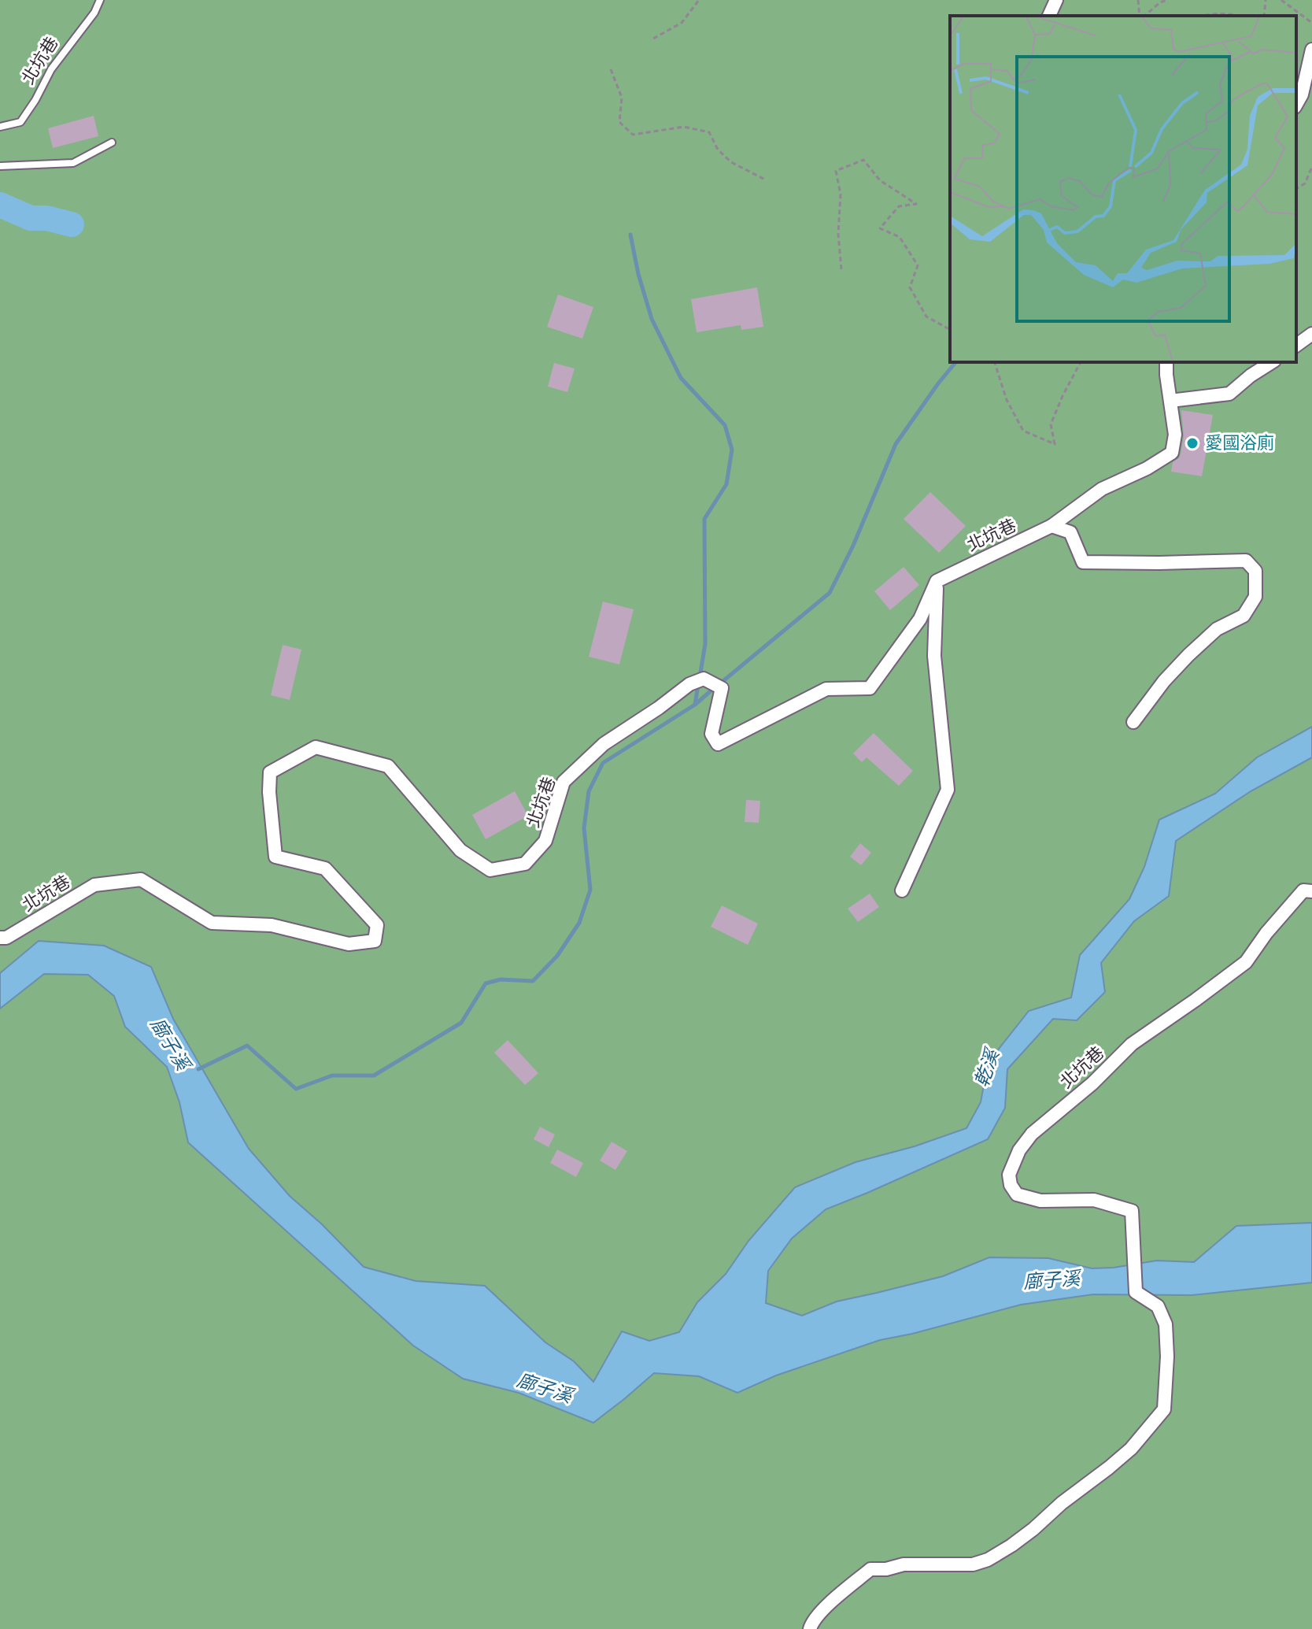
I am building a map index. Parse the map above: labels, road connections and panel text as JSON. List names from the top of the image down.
{
  "streets": {
    "street": ["北坑巷"]
  },
  "water": ["廍子溪", "乾溪"],
  "places": ["愛國浴廁"]
}
